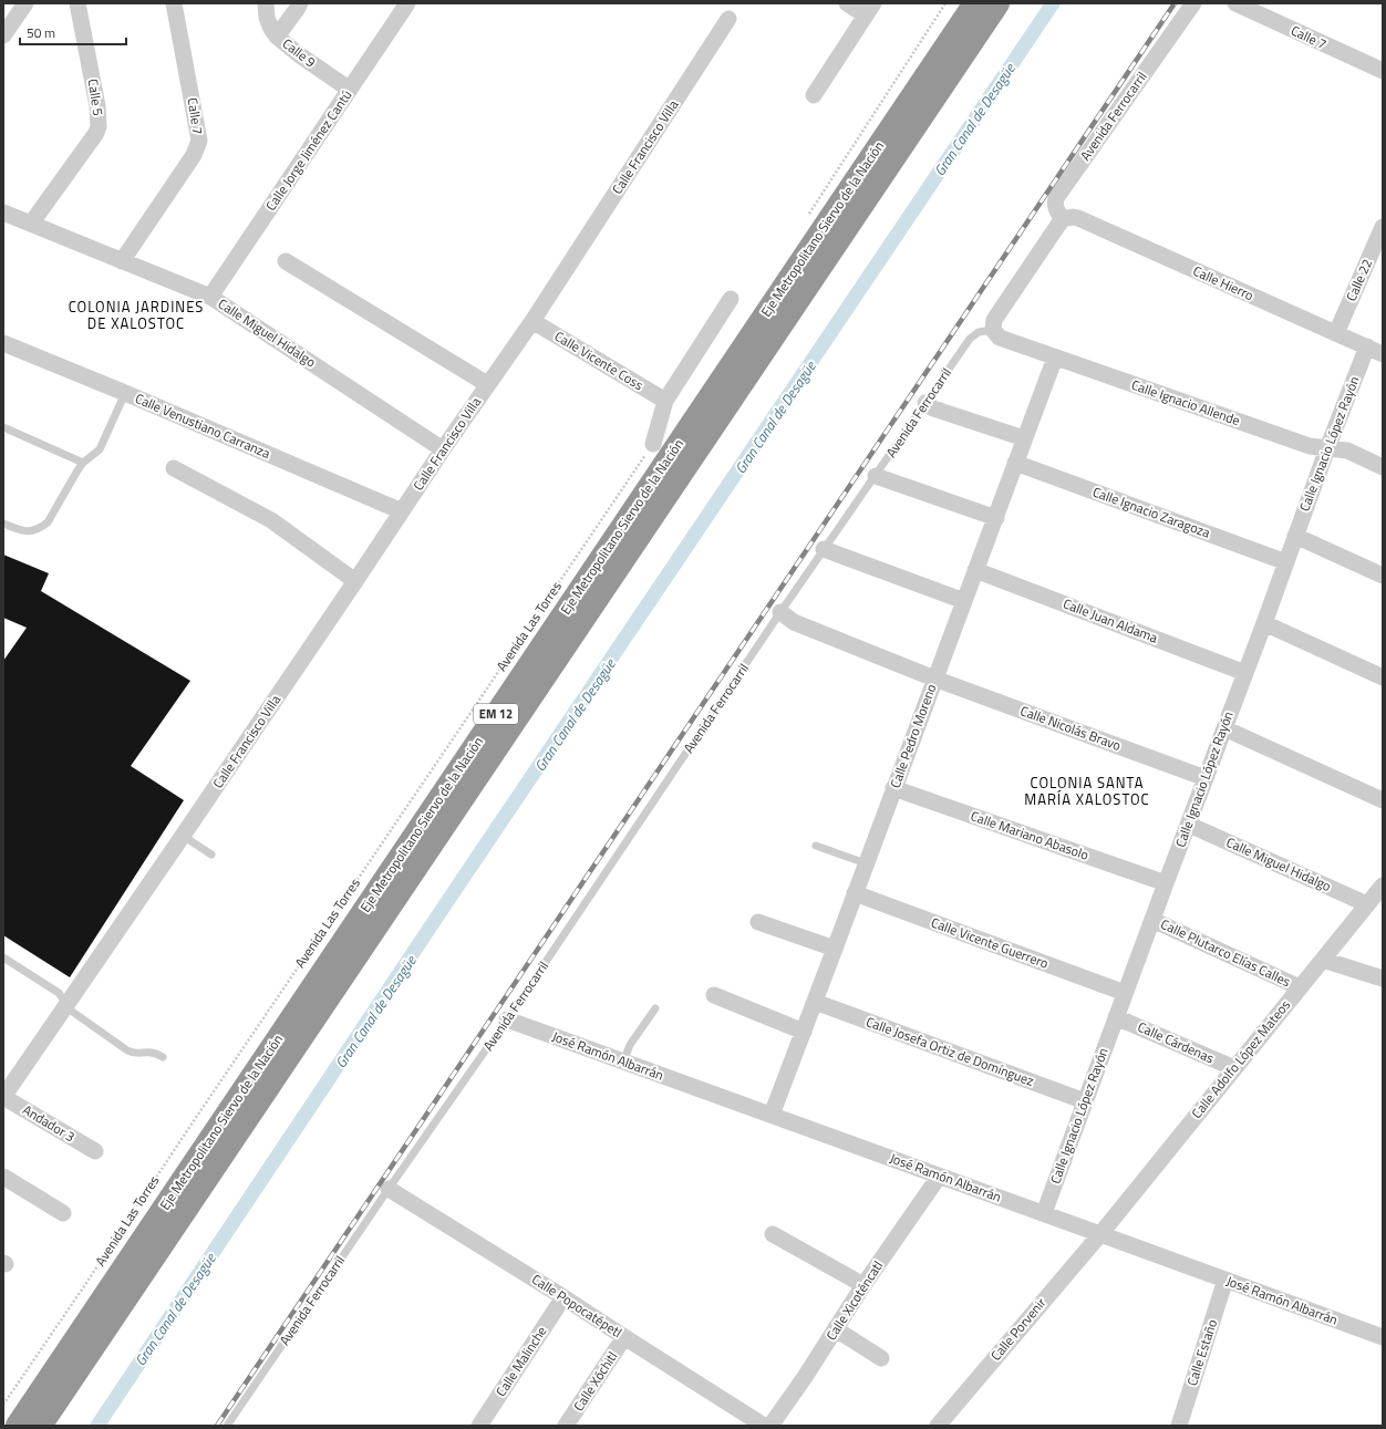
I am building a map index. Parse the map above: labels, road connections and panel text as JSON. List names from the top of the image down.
{
  "streets": {
    "highway": ["Eje Metropolitano Siervo de la Nación", "EM 12"],
    "street": [
      "Calle 7",
      "Calle 9",
      "Calle 5",
      "Avenida Ferrocarril",
      "Calle Francisco Villa",
      "Calle Jorge Jiménez Cantú",
      "Calle 22",
      "Calle Hierro",
      "Calle Miguel Hidalgo",
      "Calle Vicente Coss",
      "Calle Ignacio Allende",
      "Calle Venustiano Carranza",
      "Calle Ignacio López Rayón",
      "Calle Ignacio Zaragoza",
      "Calle Juan Aldama",
      "Calle Nicolás Bravo",
      "Calle Pedro Moreno",
      "Calle Mariano Abasolo",
      "Calle Vicente Guerrero",
      "Calle Plutarco Elías Calles",
      "Calle Cárdenas",
      "Calle Josefa Ortiz de Domínguez",
      "José Ramón Albarrán",
      "Calle Adolfo López Mateos",
      "Andador 3",
      "Calle Xicoténcatl",
      "Calle Popocatépetl",
      "Calle Porvenir",
      "Calle Estaño",
      "Calle Malinche",
      "Calle Xóchitl"
    ],
    "path": ["Avenida Las Torres"]
  },
  "crossings": [
    ["Calle 7", "Calle Miguel Hidalgo"],
    ["Calle 9", "Calle Jorge Jiménez Cantú"],
    ["Calle 5", "Calle Miguel Hidalgo"],
    ["Avenida Ferrocarril", "Calle Hierro"],
    ["Avenida Ferrocarril", "Calle Ignacio Allende"],
    ["Avenida Ferrocarril", "Calle Nicolás Bravo"],
    ["Avenida Ferrocarril", "José Ramón Albarrán"],
    ["Avenida Ferrocarril", "Calle Popocatépetl"],
    ["Calle Francisco Villa", "Calle Miguel Hidalgo"],
    ["Calle Francisco Villa", "Calle Vicente Coss"],
    ["Calle Francisco Villa", "Calle Venustiano Carranza"],
    ["Calle Francisco Villa", "Andador 3"],
    ["Calle Jorge Jiménez Cantú", "Calle Miguel Hidalgo"],
    ["Calle 22", "Calle Hierro"],
    ["Calle Hierro", "Calle Ignacio López Rayón"],
    ["Calle Miguel Hidalgo", "Calle Ignacio López Rayón"],
    ["Calle Miguel Hidalgo", "Calle Adolfo López Mateos"],
    ["Calle Ignacio Allende", "Calle Ignacio López Rayón"],
    ["Calle Ignacio Allende", "Calle Pedro Moreno"],
    ["Calle Ignacio López Rayón", "Calle Ignacio Zaragoza"],
    ["Calle Ignacio López Rayón", "Calle Juan Aldama"],
    ["Calle Ignacio López Rayón", "Calle Nicolás Bravo"],
    ["Calle Ignacio López Rayón", "Calle Mariano Abasolo"],
    ["Calle Ignacio López Rayón", "Calle Vicente Guerrero"],
    ["Calle Ignacio López Rayón", "Calle Plutarco Elías Calles"],
    ["Calle Ignacio López Rayón", "Calle Cárdenas"],
    ["Calle Ignacio López Rayón", "Calle Josefa Ortiz de Domínguez"],
    ["Calle Ignacio López Rayón", "José Ramón Albarrán"],
    ["Calle Ignacio Zaragoza", "Calle Pedro Moreno"],
    ["Calle Juan Aldama", "Calle Pedro Moreno"],
    ["Calle Nicolás Bravo", "Calle Pedro Moreno"],
    ["Calle Pedro Moreno", "Calle Mariano Abasolo"],
    ["Calle Pedro Moreno", "Calle Vicente Guerrero"],
    ["Calle Pedro Moreno", "Calle Josefa Ortiz de Domínguez"],
    ["Calle Pedro Moreno", "José Ramón Albarrán"],
    ["Calle Plutarco Elías Calles", "Calle Adolfo López Mateos"],
    ["Calle Cárdenas", "Calle Adolfo López Mateos"],
    ["José Ramón Albarrán", "Calle Adolfo López Mateos"],
    ["José Ramón Albarrán", "Calle Xicoténcatl"],
    ["José Ramón Albarrán", "Calle Porvenir"],
    ["José Ramón Albarrán", "Calle Estaño"],
    ["Calle Adolfo López Mateos", "Calle Porvenir"],
    ["Calle Popocatépetl", "Calle Malinche"],
    ["Calle Popocatépetl", "Calle Xóchitl"]
  ],
  "districts": ["COLONIA JARDINES DE XALOSTOC", "COLONIA SANTA MARÍA XALOSTOC"],
  "water": ["Gran Canal de Desagüe"],
  "scale_bar": "50 m"
}
